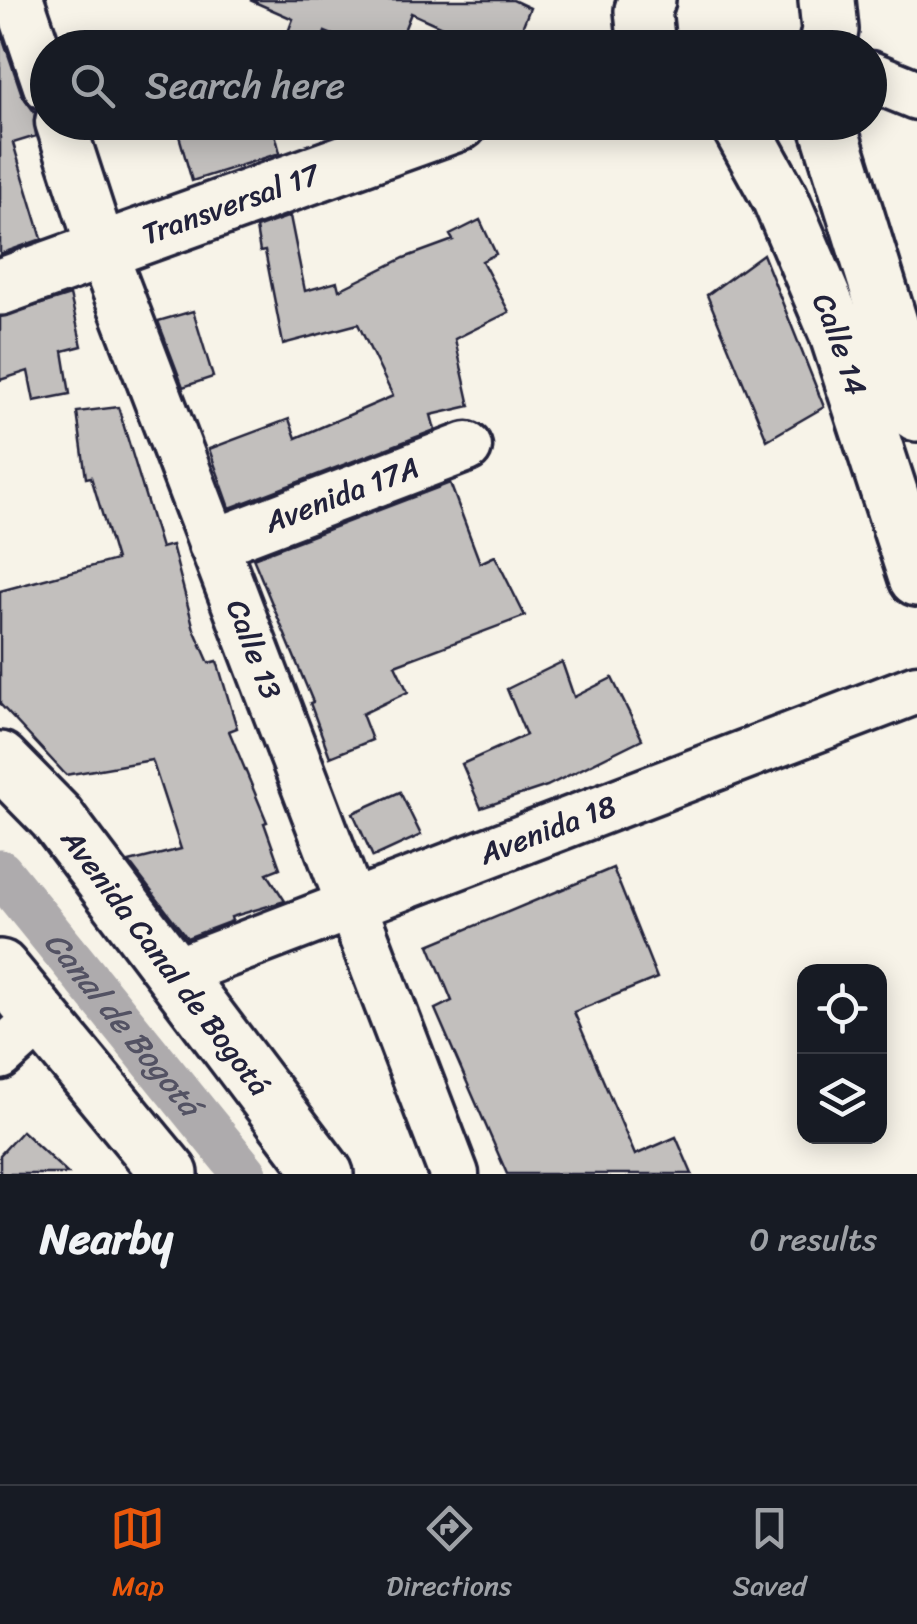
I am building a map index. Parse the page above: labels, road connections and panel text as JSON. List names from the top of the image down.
{
  "streets": {
    "main road": ["Transversal 17", "Calle 14", "Avenida Canal de Bogotá"],
    "street": ["Avenida 17A", "Calle 13", "Avenida 18"]
  },
  "crossings": [
    ["Transversal 17", "Calle 13"],
    ["Avenida 17A", "Calle 13"],
    ["Calle 13", "Avenida 18"],
    ["Avenida 18", "Avenida Canal de Bogotá"]
  ],
  "water": ["Canal de Bogotá"],
  "page": {
    "search": "Search here",
    "heading": ["Nearby", "0 results"],
    "nav": ["Map", "Directions", "Saved"]
  }
}
